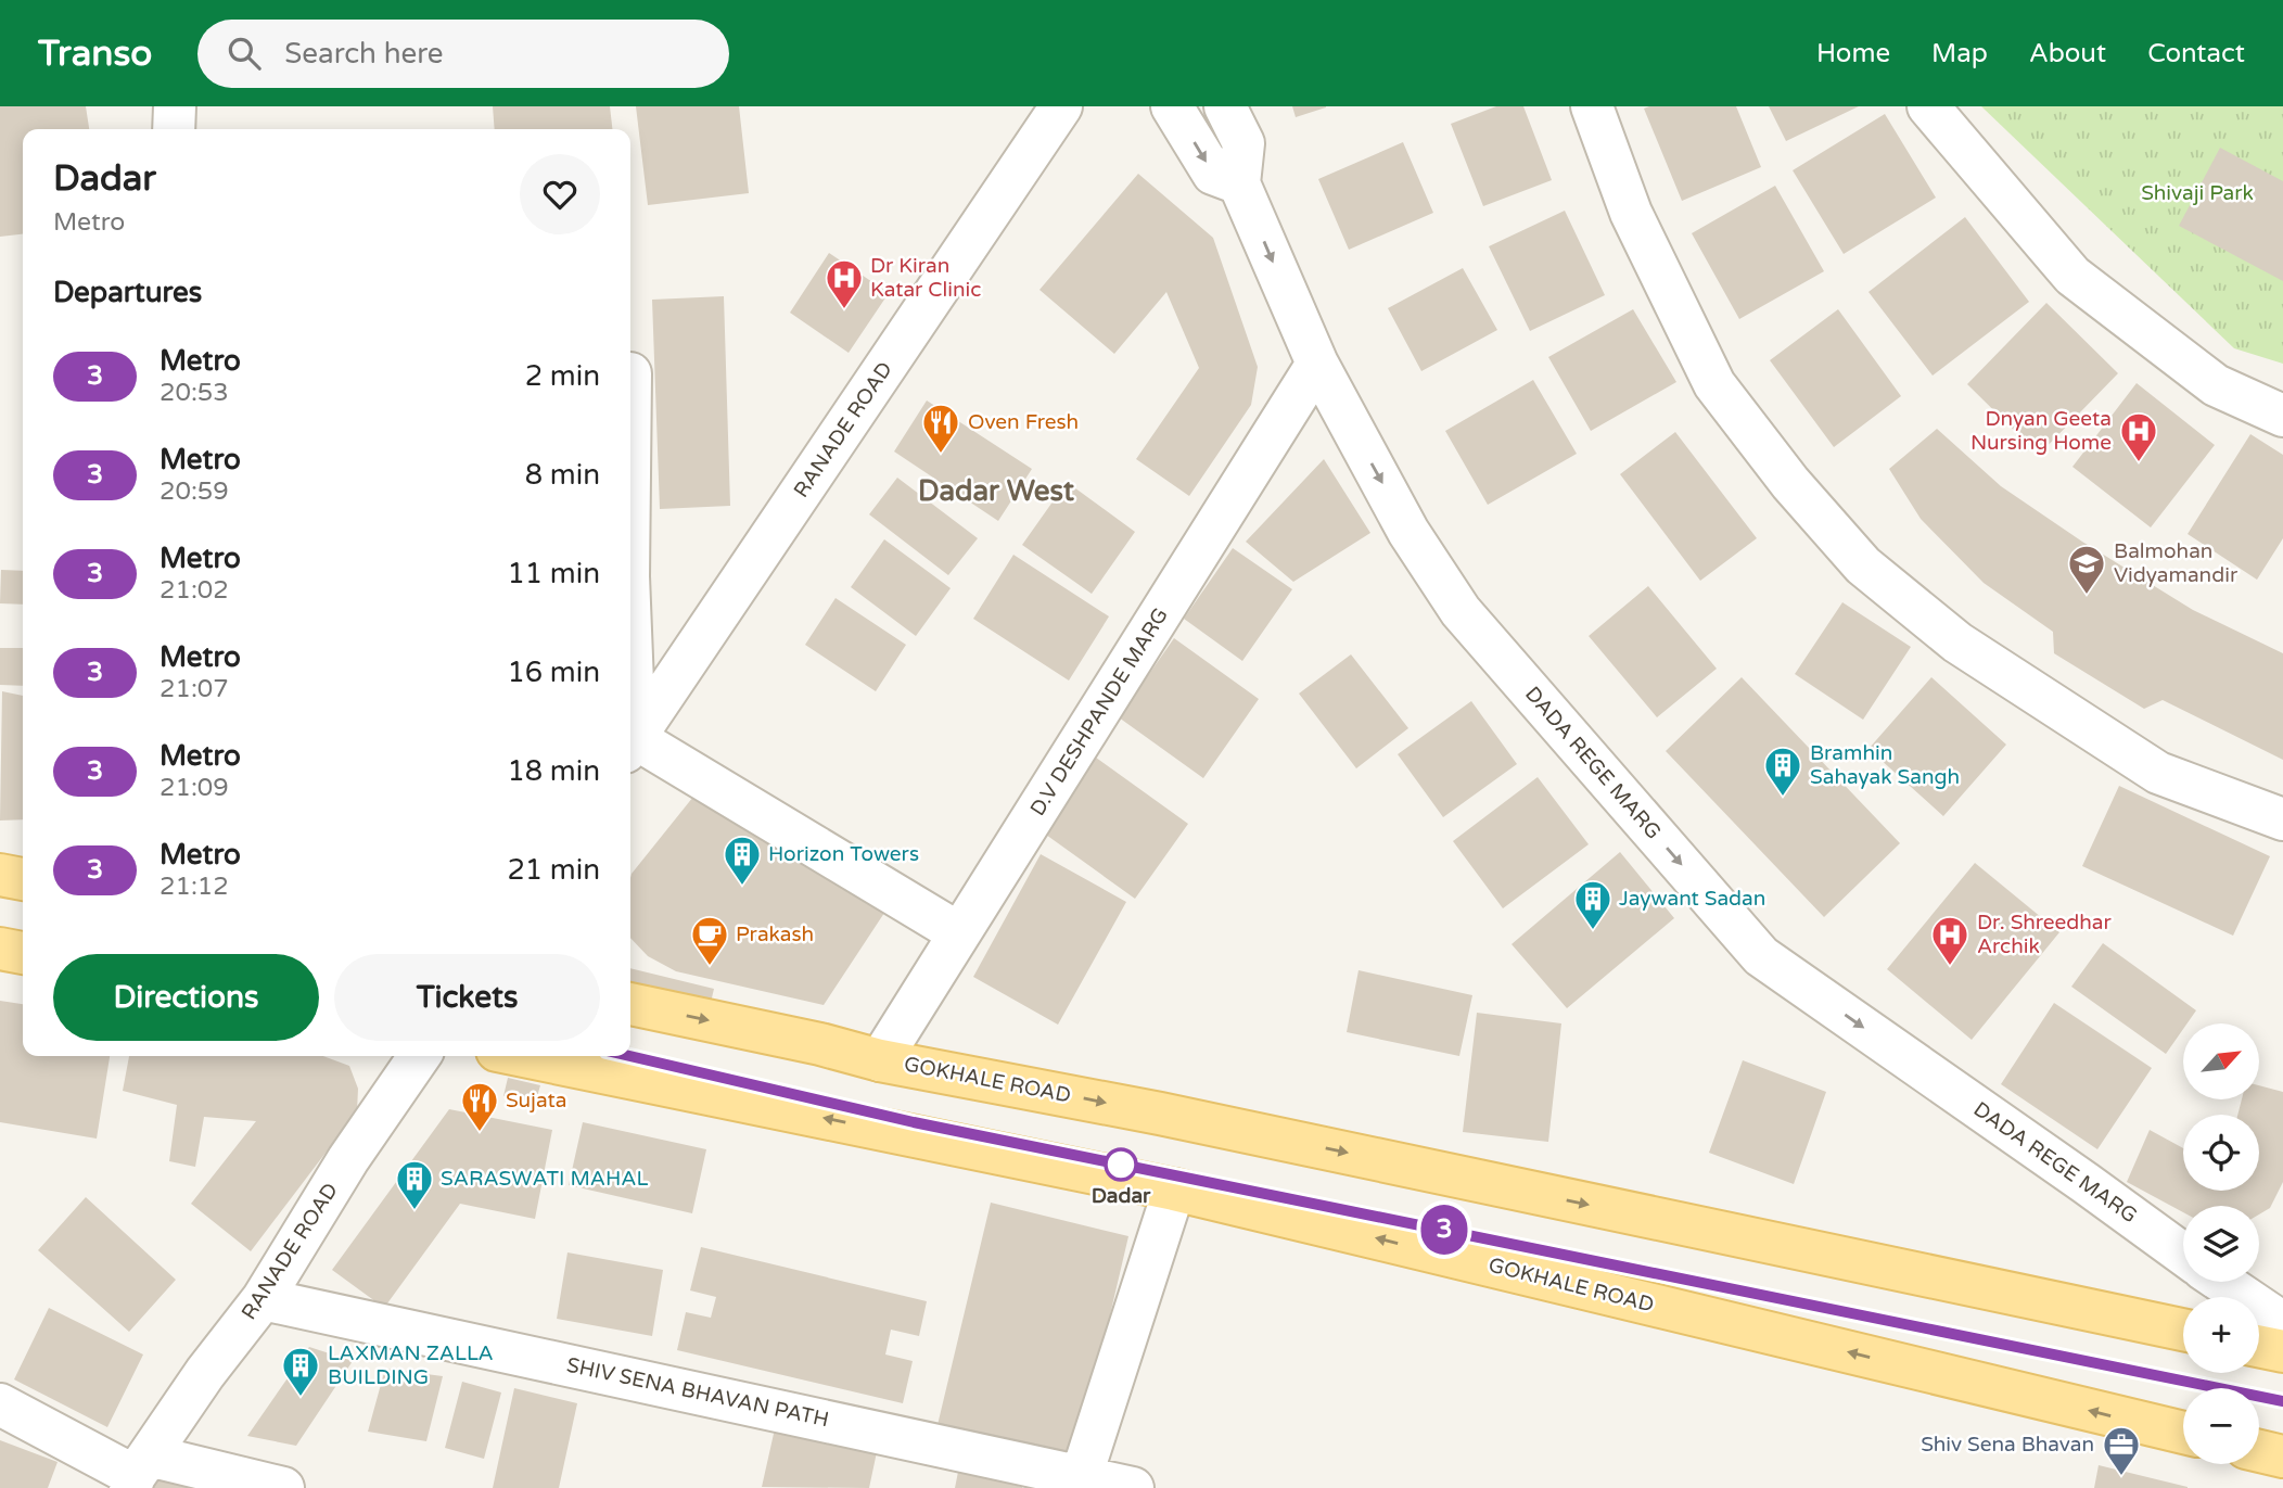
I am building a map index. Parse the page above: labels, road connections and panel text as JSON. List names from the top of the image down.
{
  "streets": {
    "main road": ["GOKHALE ROAD"],
    "street": [
      "RANADE ROAD",
      "D.V DESHPANDE MARG",
      "DADA REGE MARG",
      "SHIV SENA BHAVAN PATH"
    ]
  },
  "crossings": [
    ["RANADE ROAD", "SHIV SENA BHAVAN PATH"],
    ["D.V DESHPANDE MARG", "DADA REGE MARG"],
    ["D.V DESHPANDE MARG", "GOKHALE ROAD"]
  ],
  "districts": ["Dadar West"],
  "parks": ["Shivaji Park"],
  "places": {
    "hospital": ["Dr Kiran Katar Clinic", "Dnyan Geeta Nursing Home", "Dr. Shreedhar Archik"],
    "restaurant": ["Oven Fresh", "Sujata"],
    "school or university": ["Balmohan Vidyamandir"],
    "building": [
      "Bramhin Sahayak Sangh",
      "Horizon Towers",
      "Jaywant Sadan",
      "SARASWATI MAHAL",
      "LAXMAN ZALLA BUILDING"
    ],
    "cafe": ["Prakash"],
    "other": ["Dadar"],
    "office": ["Shiv Sena Bhavan"]
  },
  "lines": ["metro line 3"],
  "north": "top right",
  "page": {
    "header": "Transo",
    "search": "Search here",
    "nav": [
      "Home",
      "Map",
      "About",
      "Contact"
    ],
    "on_map": "3",
    "heading": [
      ["Dadar", "Metro"],
      "Departures"
    ],
    "list": [
      {
        "mark": "3",
        "name": "Metro",
        "note": "20:53",
        "value": "2 min"
      },
      {
        "mark": "3",
        "name": "Metro",
        "note": "20:59",
        "value": "8 min"
      },
      {
        "mark": "3",
        "name": "Metro",
        "note": "21:02",
        "value": "11 min"
      },
      {
        "mark": "3",
        "name": "Metro",
        "note": "21:07",
        "value": "16 min"
      },
      {
        "mark": "3",
        "name": "Metro",
        "note": "21:09",
        "value": "18 min"
      },
      {
        "mark": "3",
        "name": "Metro",
        "note": "21:12",
        "value": "21 min"
      }
    ],
    "buttons": ["Directions", "Tickets"],
    "map_buttons": ["+", "−"]
  }
}
